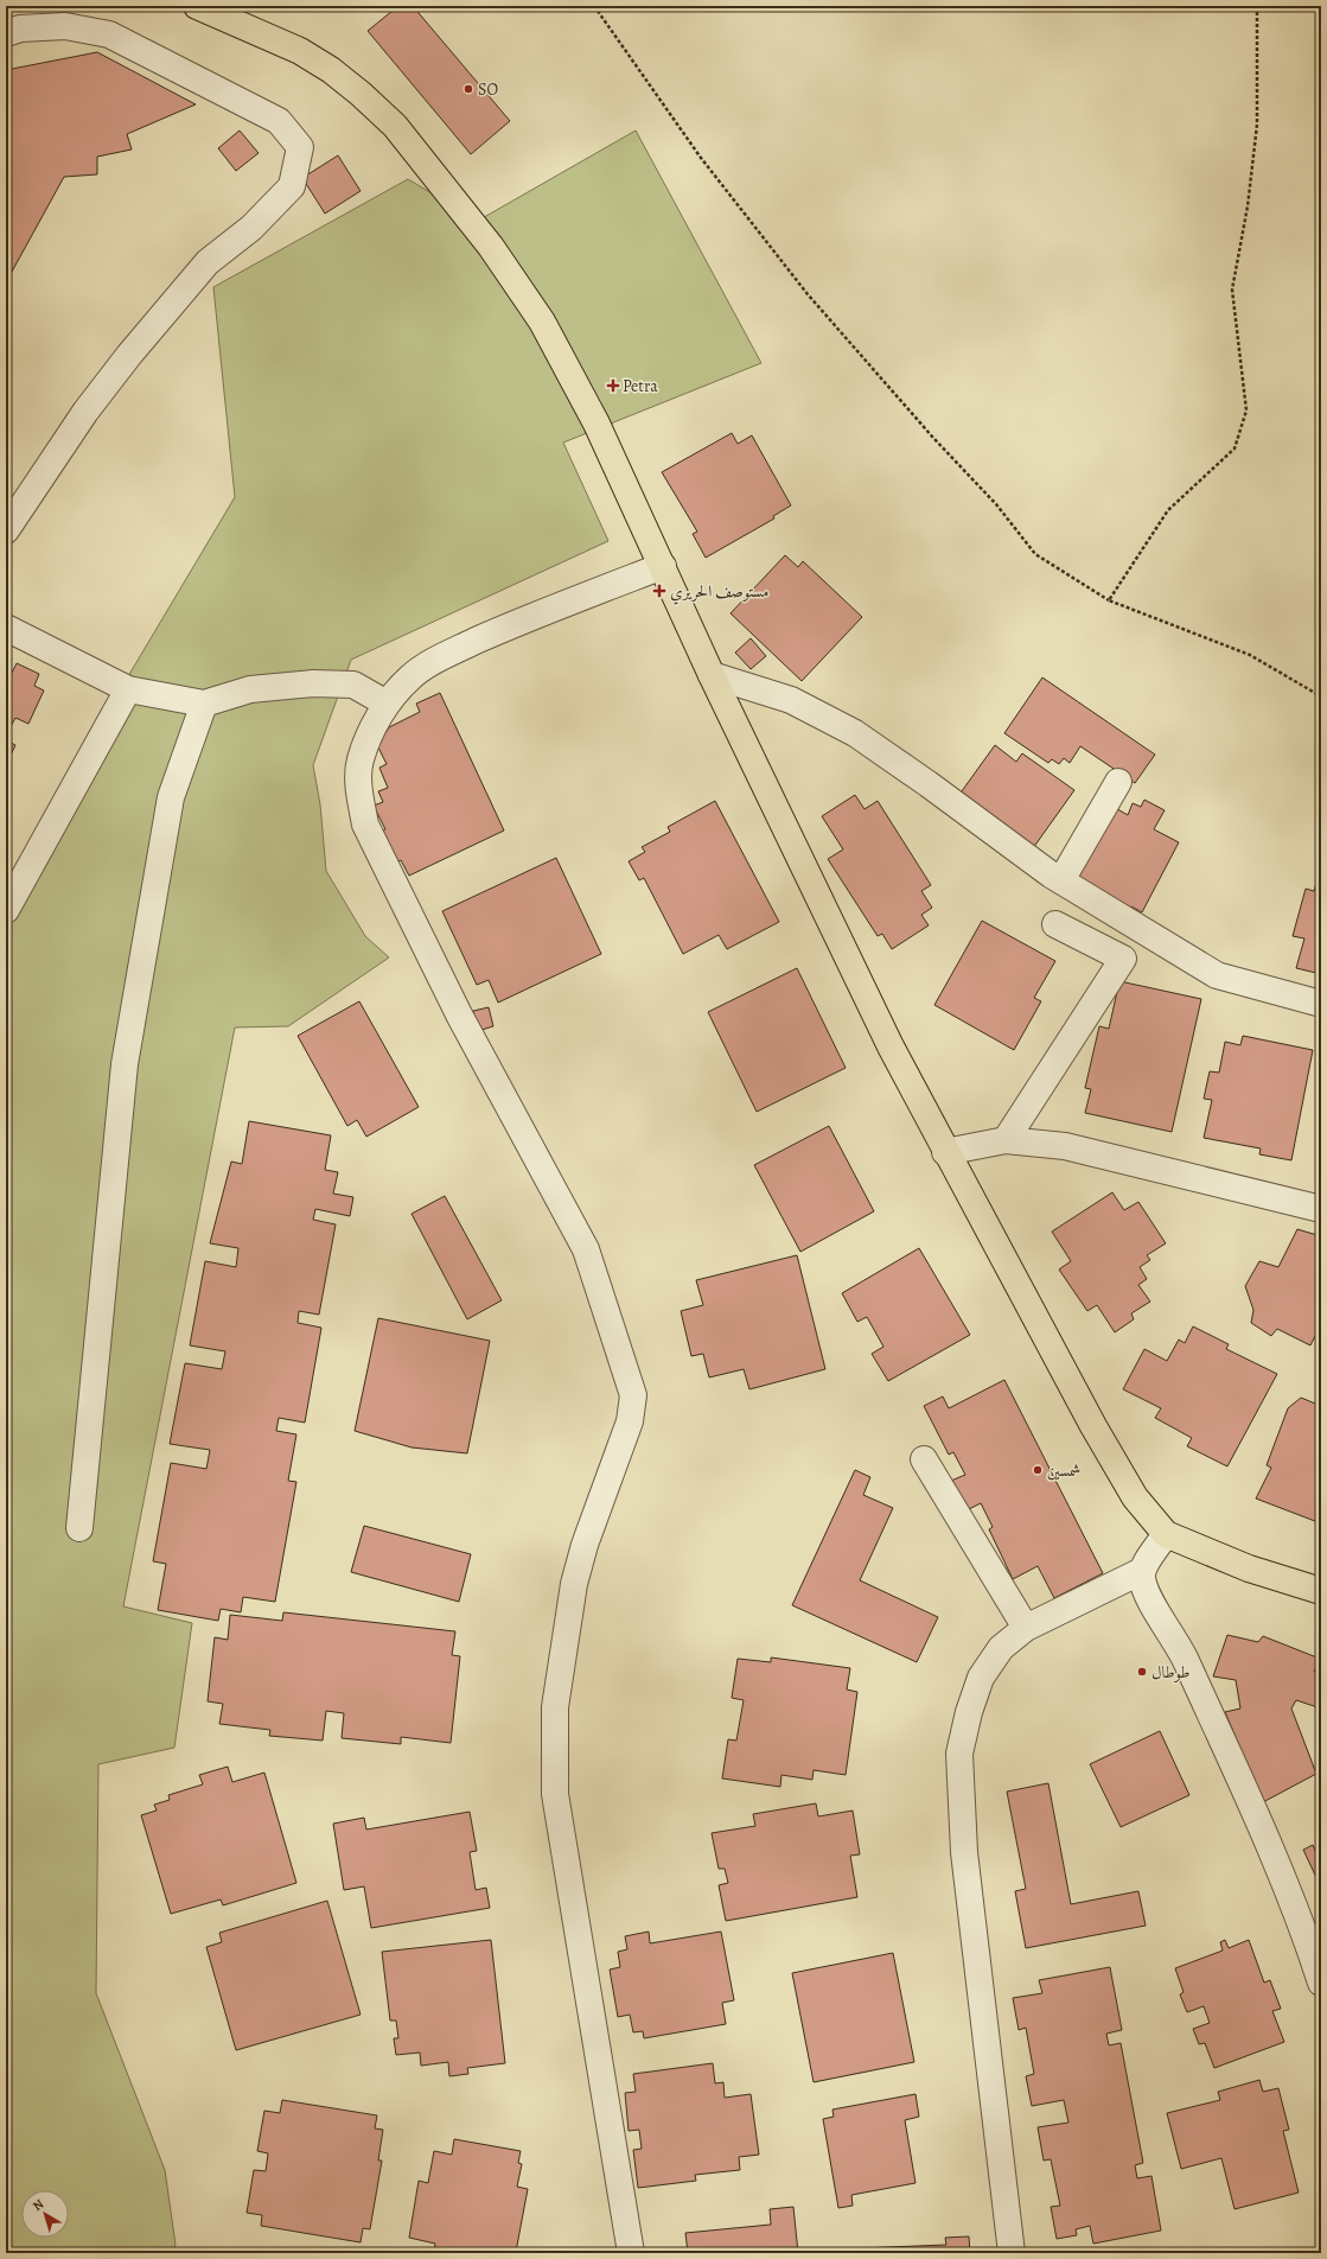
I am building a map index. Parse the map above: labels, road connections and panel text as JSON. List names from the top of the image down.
{
  "places": {
    "other": ["SO", "شمسين", "طوطال"],
    "health": ["Petra", "مستوصف الحريري"]
  },
  "north": "top left"
}
